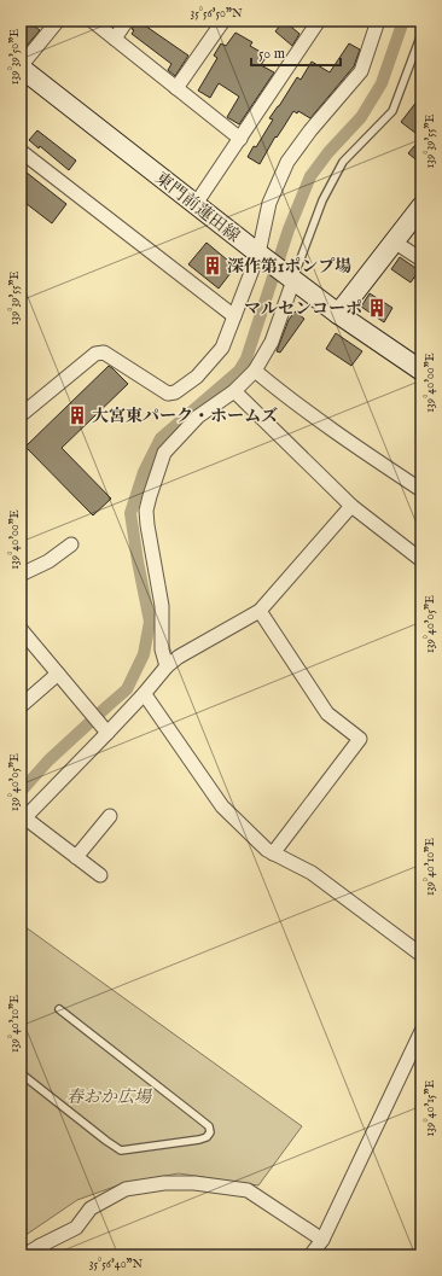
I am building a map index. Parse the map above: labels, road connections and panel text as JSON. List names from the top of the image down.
{
  "streets": {
    "main road": ["東門前蓮田線"]
  },
  "parks": ["春おか広場"],
  "places": {
    "building": ["深作第1ポンプ場", "マルセンコーポ", "大宮東パーク・ホームズ"]
  },
  "scale_bar": "50 m",
  "coordinates": [
    "35°56'50\"N",
    "139°39'50\"E",
    "139°39'55\"E",
    "139°40'00\"E",
    "139°40'05\"E",
    "139°40'10\"E",
    "139°40'15\"E",
    "35°56'40\"N"
  ]
}
